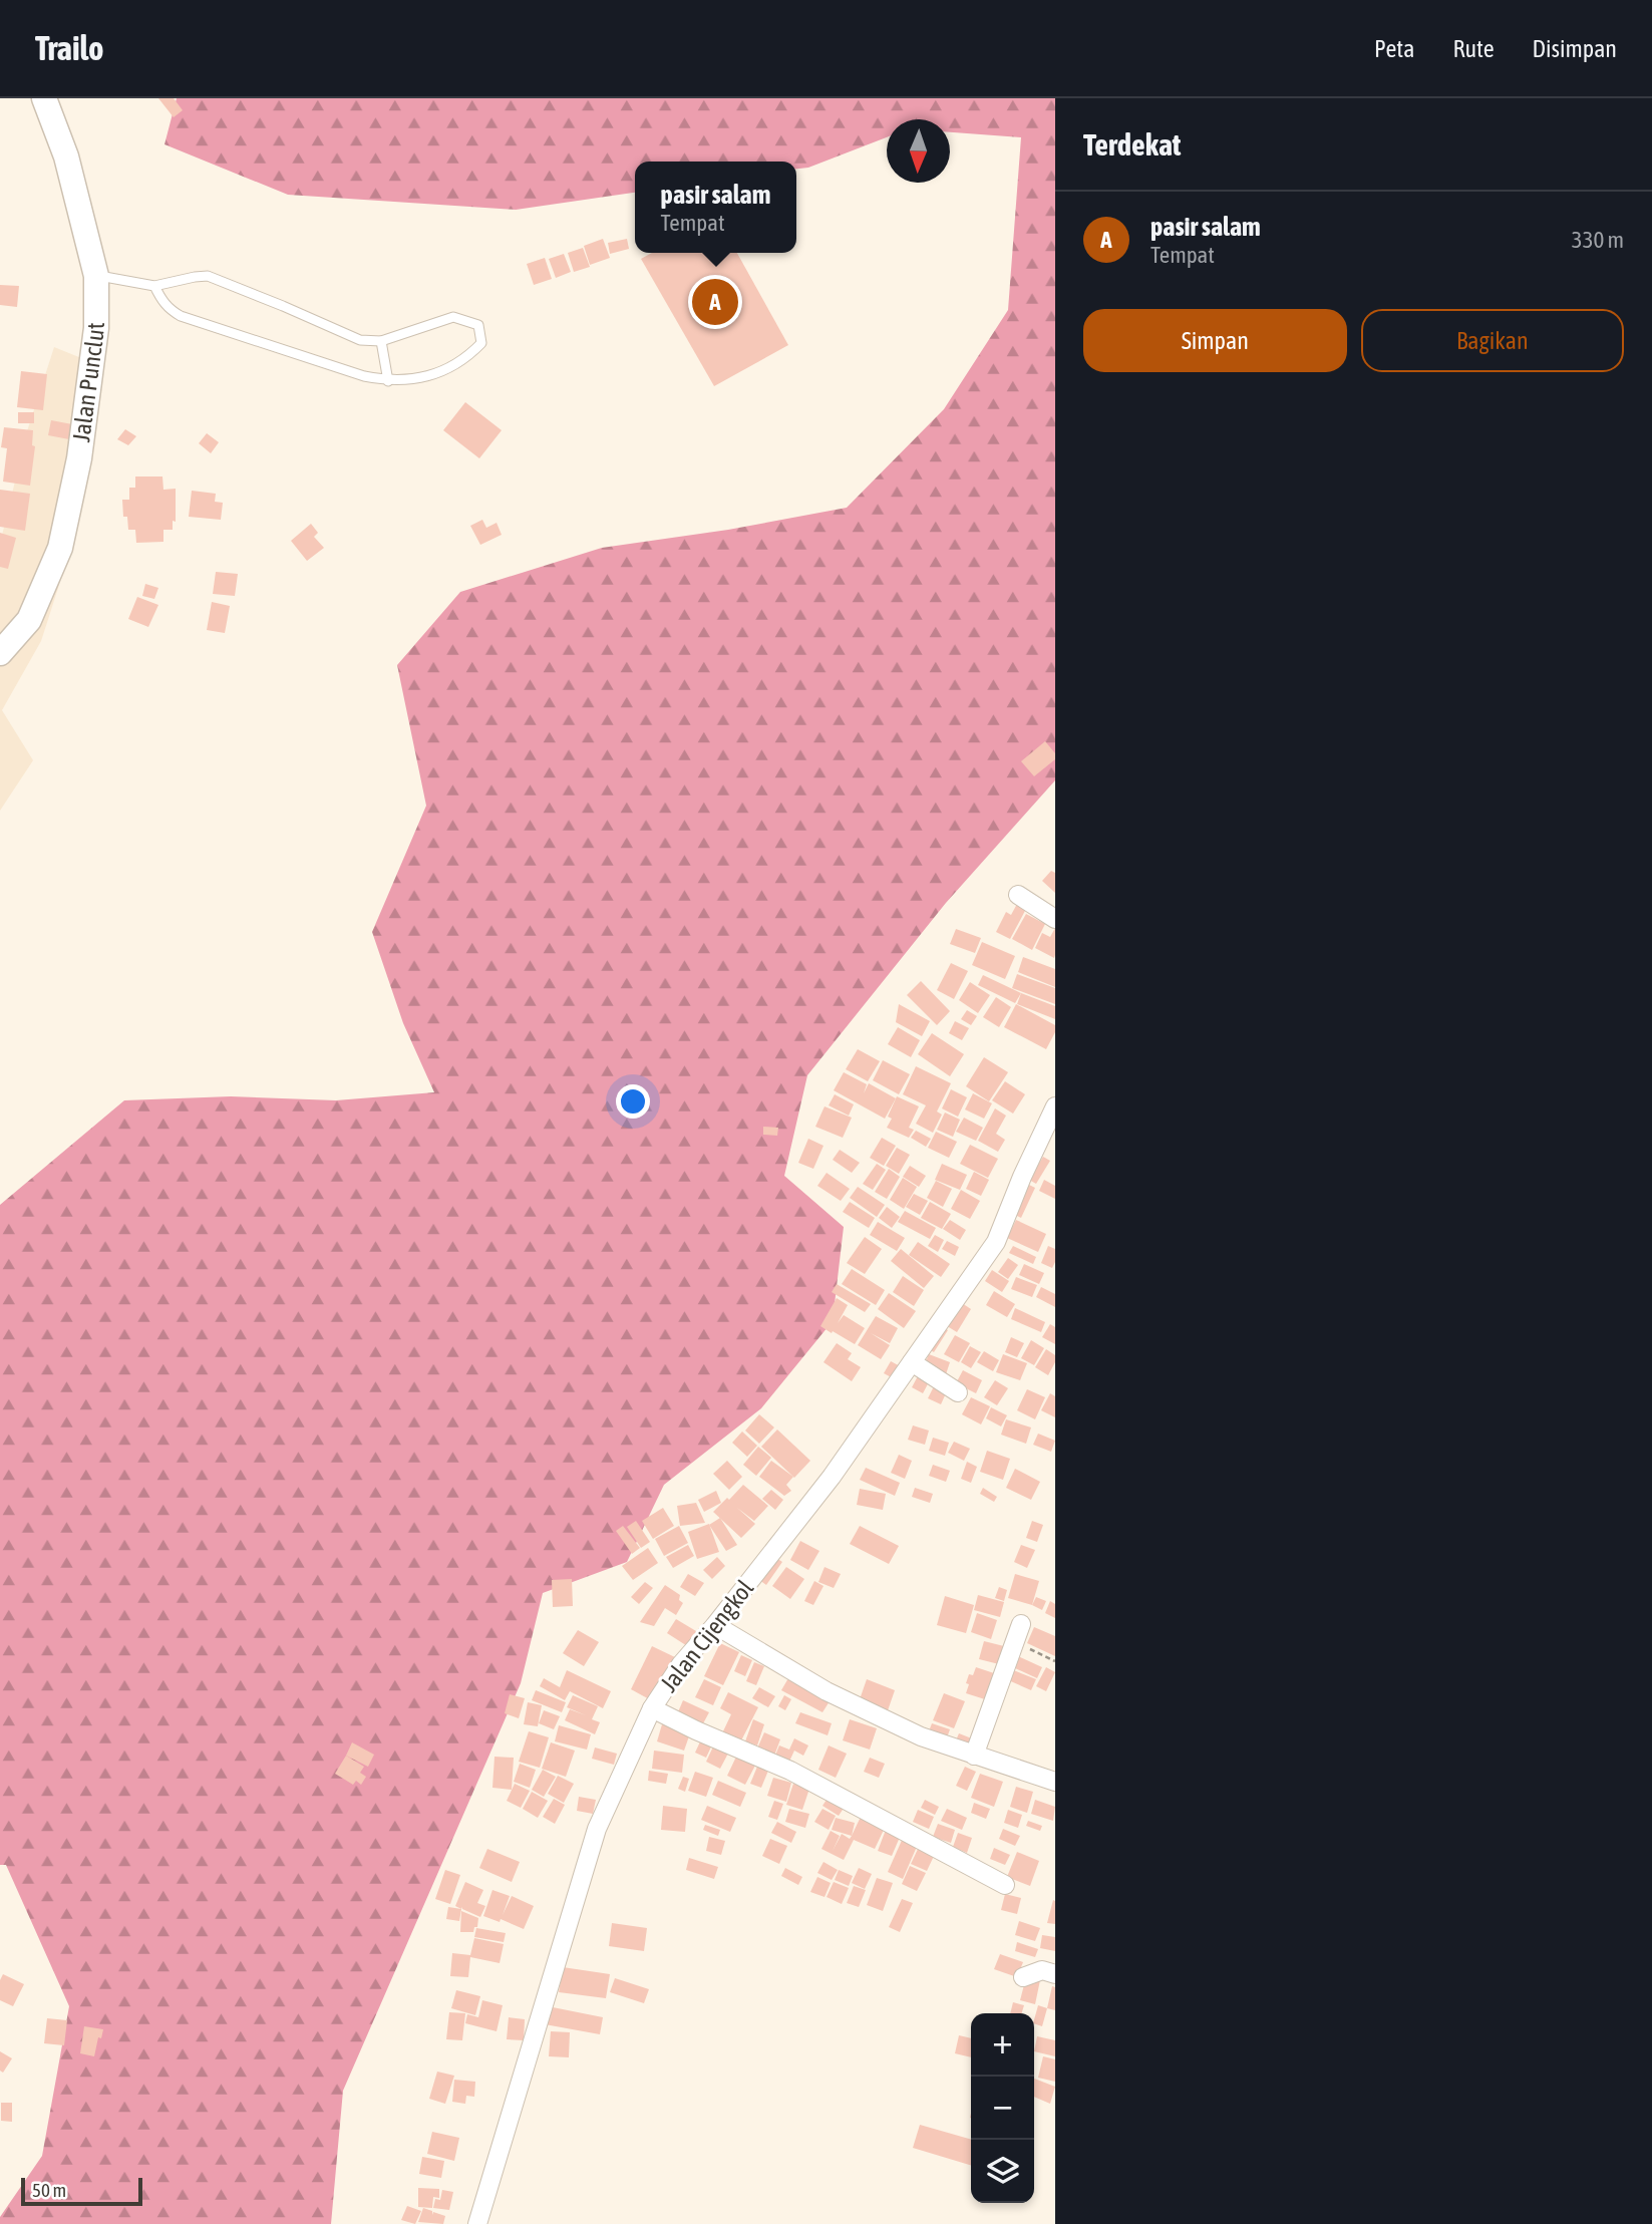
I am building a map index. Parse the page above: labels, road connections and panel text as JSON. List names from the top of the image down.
{
  "streets": {
    "main road": ["Jalan Punclut"],
    "street": ["Jalan Cijengkol"]
  },
  "scale_bar": "50 m",
  "north": "bottom",
  "page": {
    "header": "Trailo",
    "nav": ["Peta", "Rute", "Disimpan"],
    "heading": "Terdekat",
    "popup": ["pasir salam", "Tempat"],
    "list": [
      {
        "mark": "A",
        "name": "pasir salam",
        "note": "Tempat",
        "value": "330 m"
      }
    ],
    "pins": "A",
    "buttons": ["Simpan", "Bagikan"],
    "map_buttons": ["+", "−"],
    "scale": "50 m"
  }
}
